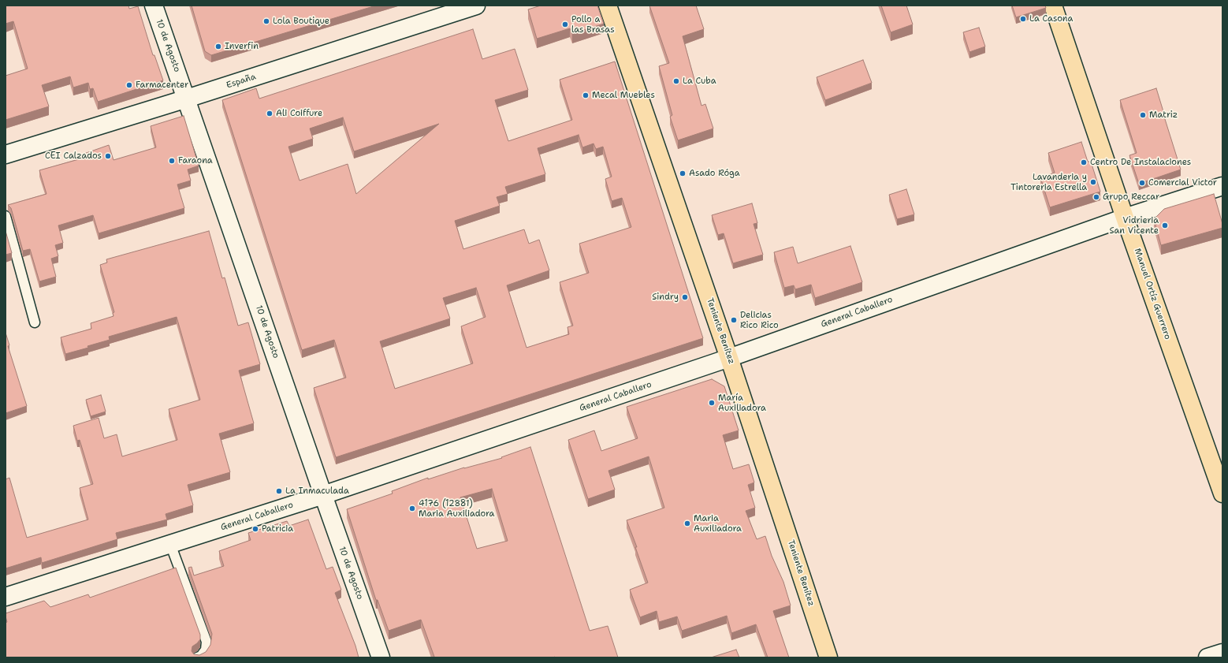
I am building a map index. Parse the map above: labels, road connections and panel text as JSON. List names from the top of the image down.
{
  "streets": {
    "main road": ["Manuel Ortíz Guerrero", "Teniente Benítez"],
    "street": ["10 de Agosto", "España", "General Caballero"]
  },
  "crossings": [
    ["10 de Agosto", "España"],
    ["10 de Agosto", "General Caballero"],
    ["Manuel Ortíz Guerrero", "General Caballero"],
    ["General Caballero", "Teniente Benítez"]
  ],
  "places": [
    "La Casona",
    "Lola Boutique",
    "Pollo a las Brasas",
    "Inverfin",
    "La Cuba",
    "Farmacenter",
    "Mecal Muebles",
    "Ali Coiffure",
    "Matriz",
    "CEI Calzados",
    "Faraona",
    "Centro De Instalaciones",
    "Asado Róga",
    "Lavanderia y Tintoreria Estrella",
    "Comercial Victor",
    "Grupo Reccar",
    "Vidrieria San Vicente",
    "Sindry",
    "Delicias Rico Rico",
    "María Auxiliadora",
    "La Inmaculada",
    "4176 (12881) Maria Auxiliadora",
    "Maria Auxiliadora",
    "Patricia"
  ]
}
